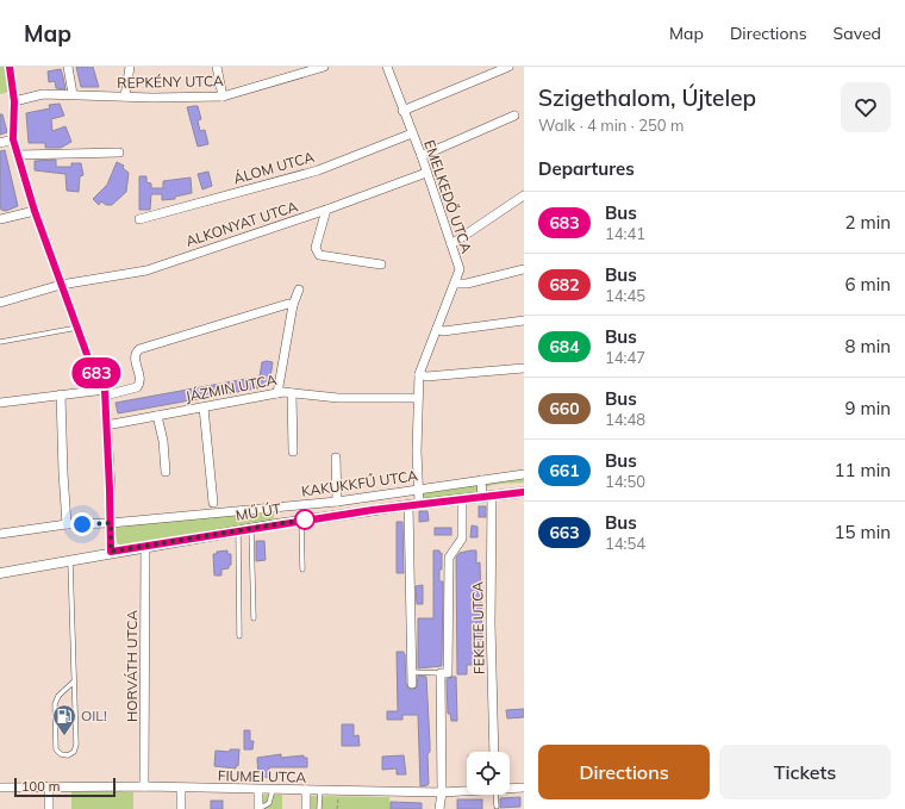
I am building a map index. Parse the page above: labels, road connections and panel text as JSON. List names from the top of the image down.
{
  "streets": {
    "street": [
      "REPKÉNY UTCA",
      "ÁLOM UTCA",
      "EMELKEDŐ UTCA",
      "ALKONYAT UTCA",
      "JÁZMIN UTCA",
      "KAKUKKFŰ UTCA",
      "MŰ ÚT",
      "FEKETE UTCA",
      "HORVÁTH UTCA",
      "FIUMEI UTCA"
    ]
  },
  "crossings": [
    ["ÁLOM UTCA", "EMELKEDŐ UTCA"],
    ["EMELKEDŐ UTCA", "ALKONYAT UTCA"],
    ["EMELKEDŐ UTCA", "JÁZMIN UTCA"],
    ["EMELKEDŐ UTCA", "KAKUKKFŰ UTCA"],
    ["EMELKEDŐ UTCA", "MŰ ÚT"],
    ["KAKUKKFŰ UTCA", "FEKETE UTCA"],
    ["MŰ ÚT", "FEKETE UTCA"],
    ["MŰ ÚT", "HORVÁTH UTCA"],
    ["HORVÁTH UTCA", "FIUMEI UTCA"]
  ],
  "places": {
    "fuel station": ["OIL!"]
  },
  "lines": ["bus line 683"],
  "scale_bar": "100 m",
  "page": {
    "header": "Map",
    "nav": ["Map", "Directions", "Saved"],
    "on_map": "683",
    "heading": [
      ["Szigethalom, Újtelep", "Walk · 4 min · 250 m"],
      "Departures"
    ],
    "list": [
      {
        "mark": "683",
        "name": "Bus",
        "note": "14:41",
        "value": "2 min"
      },
      {
        "mark": "682",
        "name": "Bus",
        "note": "14:45",
        "value": "6 min"
      },
      {
        "mark": "684",
        "name": "Bus",
        "note": "14:47",
        "value": "8 min"
      },
      {
        "mark": "660",
        "name": "Bus",
        "note": "14:48",
        "value": "9 min"
      },
      {
        "mark": "661",
        "name": "Bus",
        "note": "14:50",
        "value": "11 min"
      },
      {
        "mark": "663",
        "name": "Bus",
        "note": "14:54",
        "value": "15 min"
      }
    ],
    "buttons": ["Directions", "Tickets"],
    "scale": "100 m"
  }
}
